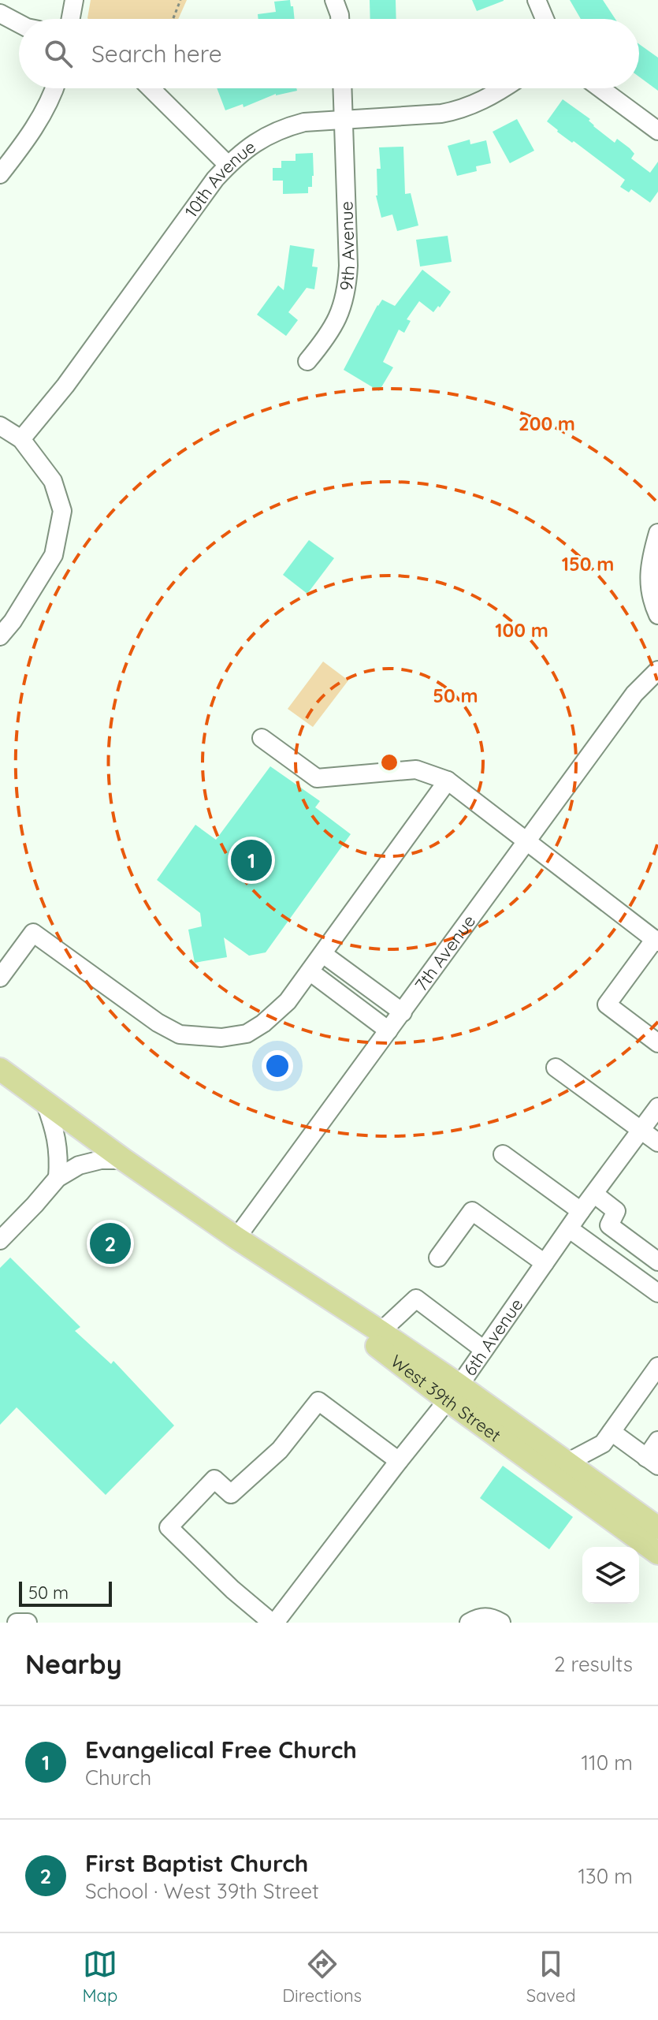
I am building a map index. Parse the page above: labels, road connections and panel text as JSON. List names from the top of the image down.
{
  "streets": {
    "main road": ["West 39th Street"],
    "street": [
      "10th Avenue",
      "9th Avenue",
      "7th Avenue",
      "6th Avenue"
    ]
  },
  "crossings": [
    ["10th Avenue", "9th Avenue"],
    ["7th Avenue", "West 39th Street"],
    ["6th Avenue", "West 39th Street"]
  ],
  "scale_bar": "50 m",
  "page": {
    "search": "Search here",
    "pins": ["1", "2"],
    "scale": "50 m",
    "heading": ["Nearby", "2 results"],
    "list": [
      {
        "mark": "1",
        "name": "Evangelical Free Church",
        "note": "Church",
        "value": "110 m"
      },
      {
        "mark": "2",
        "name": "First Baptist Church",
        "note": "School · West 39th Street",
        "value": "130 m"
      }
    ],
    "nav": ["Map", "Directions", "Saved"]
  },
  "rings": [
    "200 m",
    "150 m",
    "100 m",
    "50 m"
  ]
}
